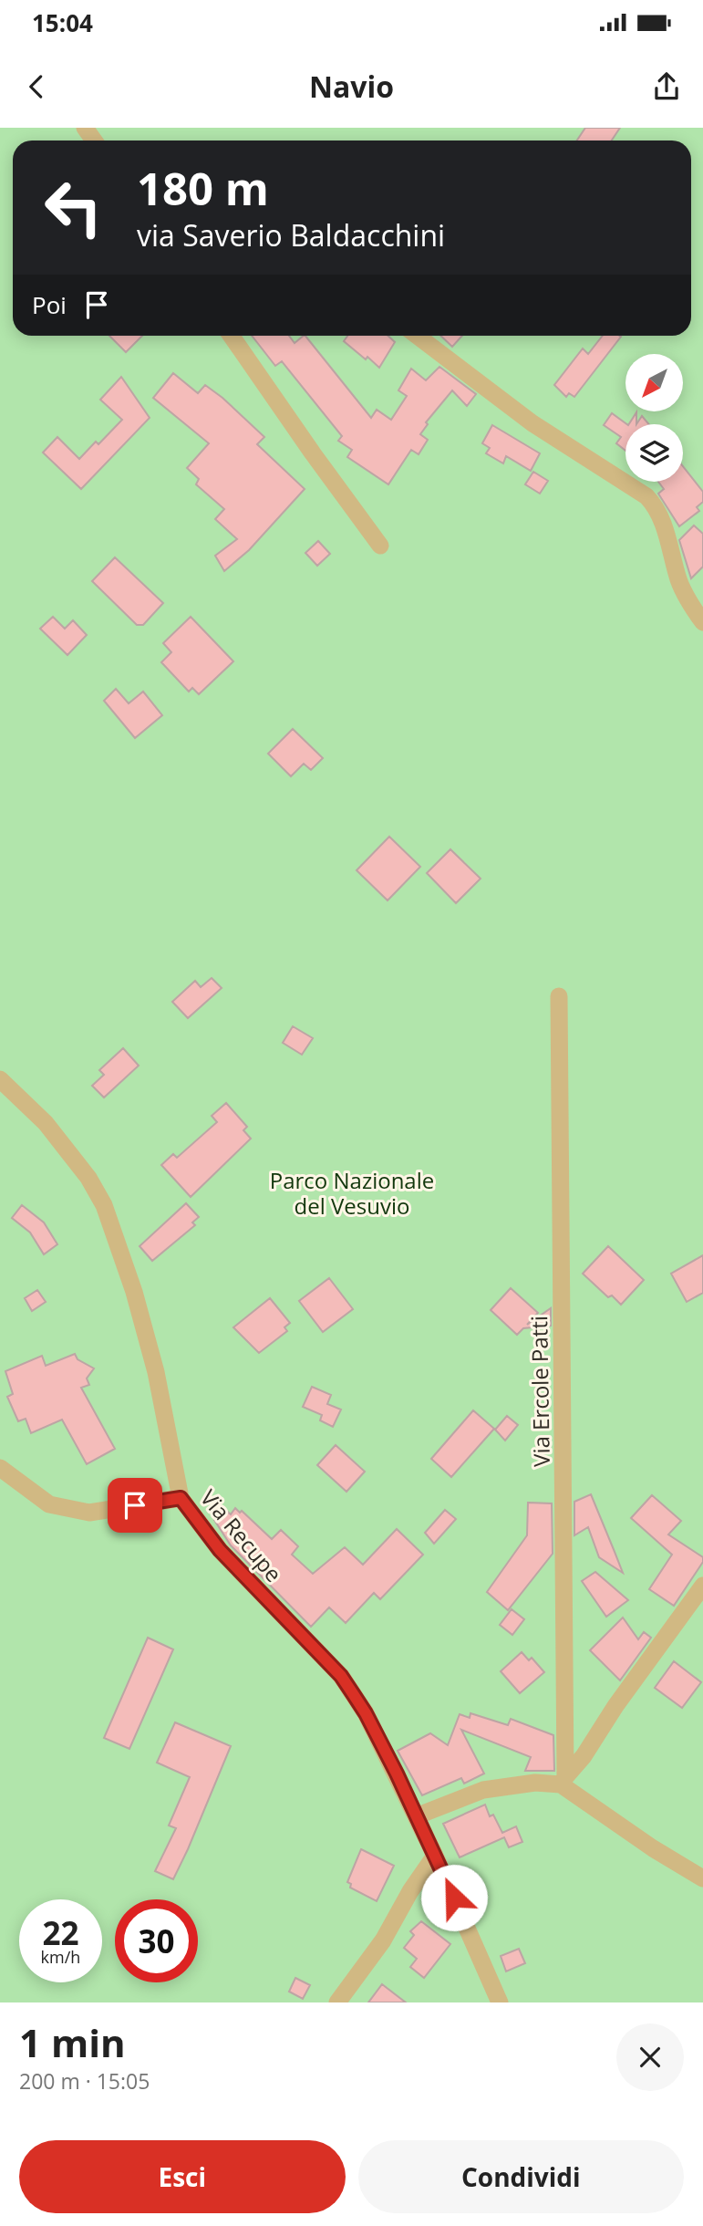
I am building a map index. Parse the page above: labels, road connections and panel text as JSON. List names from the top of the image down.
{
  "streets": {
    "street": ["Via Ercole Patti", "Via Recupe"]
  },
  "parks": ["Parco Nazionale del Vesuvio"],
  "north": "bottom left",
  "page": {
    "status": "15:04",
    "header": "Navio",
    "turn": ["180 m", "via Saverio Baldacchini"],
    "then": "Poi",
    "speed": "22 km/h",
    "limit": "30",
    "heading": ["1 min", "200 m · 15:05"],
    "buttons": ["Esci", "Condividi"]
  }
}
